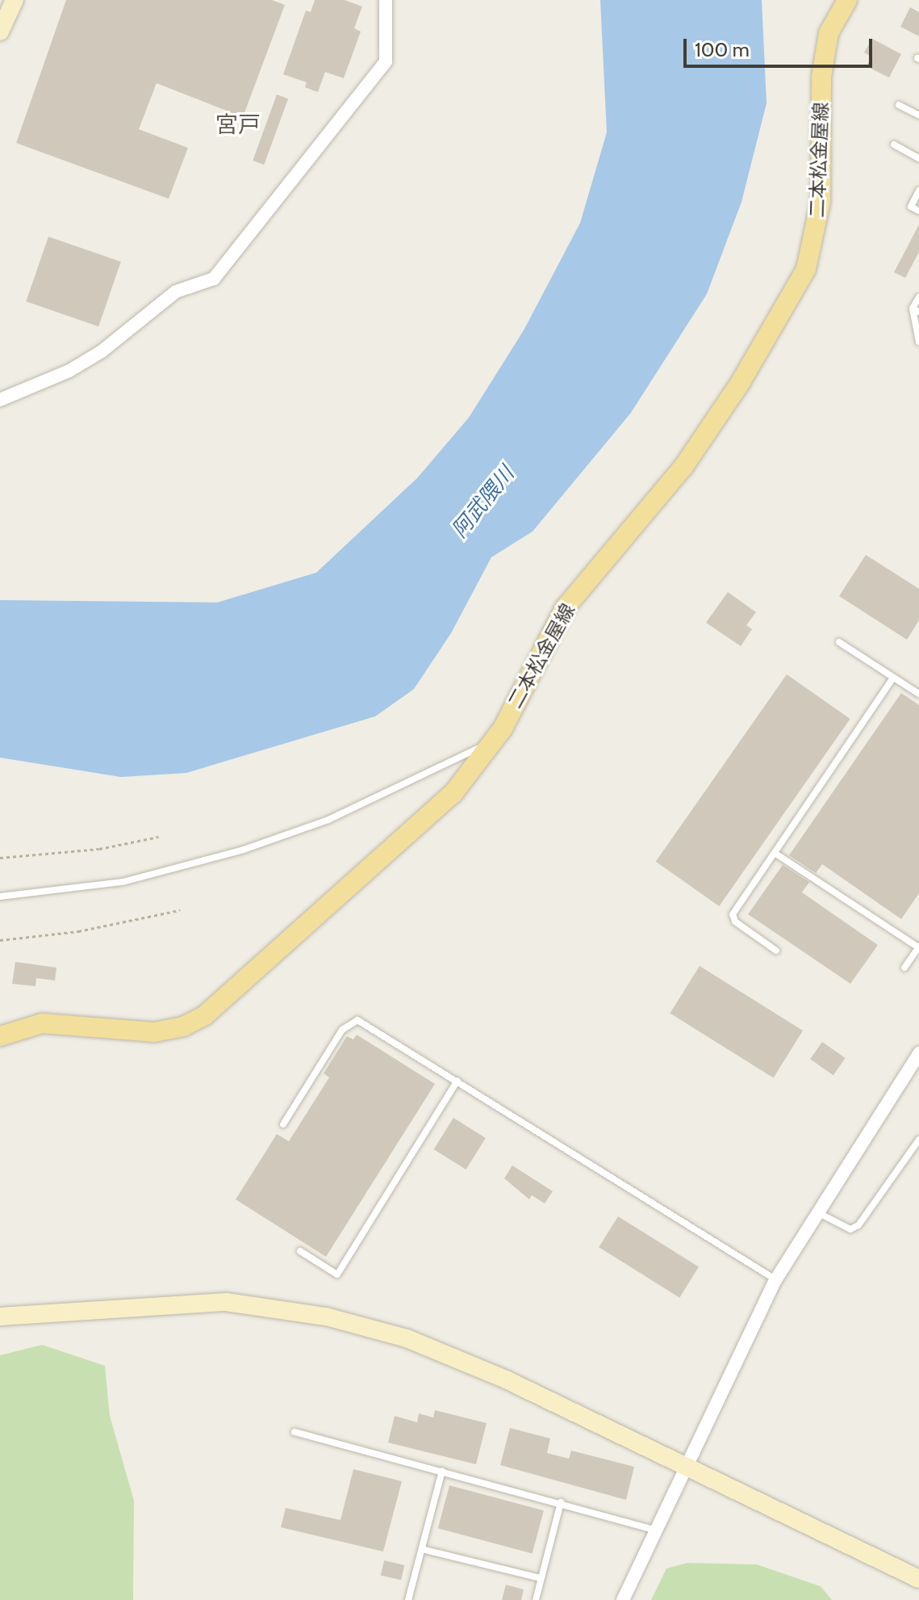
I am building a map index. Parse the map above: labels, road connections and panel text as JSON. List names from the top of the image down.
{
  "streets": {
    "main road": ["二本松金屋線"]
  },
  "districts": ["宮戸"],
  "water": ["阿武隈川"],
  "scale_bar": "100 m"
}
